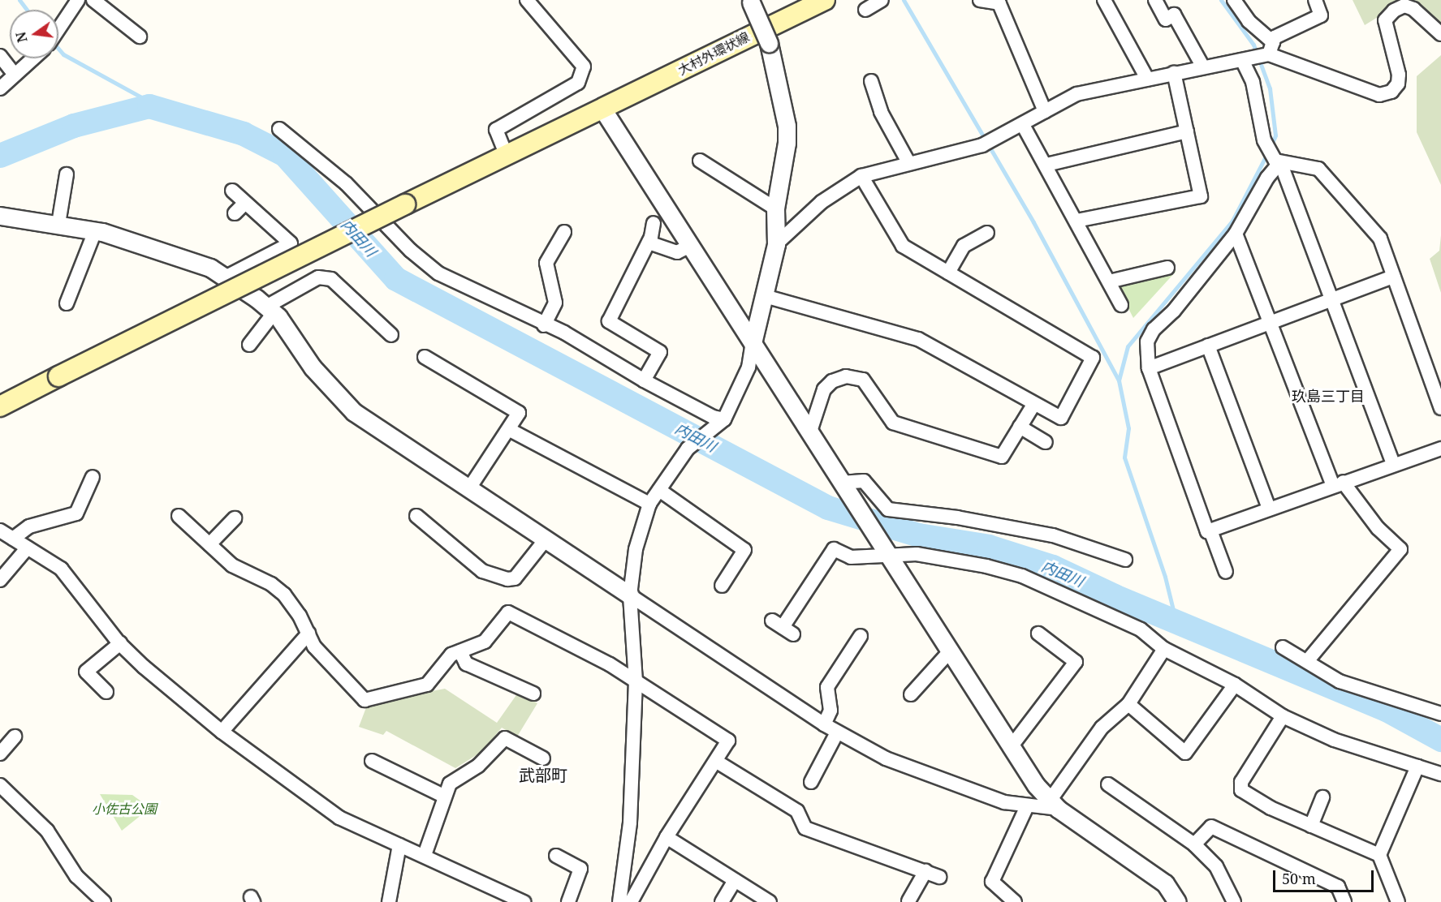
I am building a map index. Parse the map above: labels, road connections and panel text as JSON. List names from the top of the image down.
{
  "streets": {
    "main road": ["大村外環状線"]
  },
  "districts": ["玖島三丁目", "武部町"],
  "water": ["内田川"],
  "parks": ["小佐古公園"],
  "scale_bar": "50 m",
  "north": "left"
}
